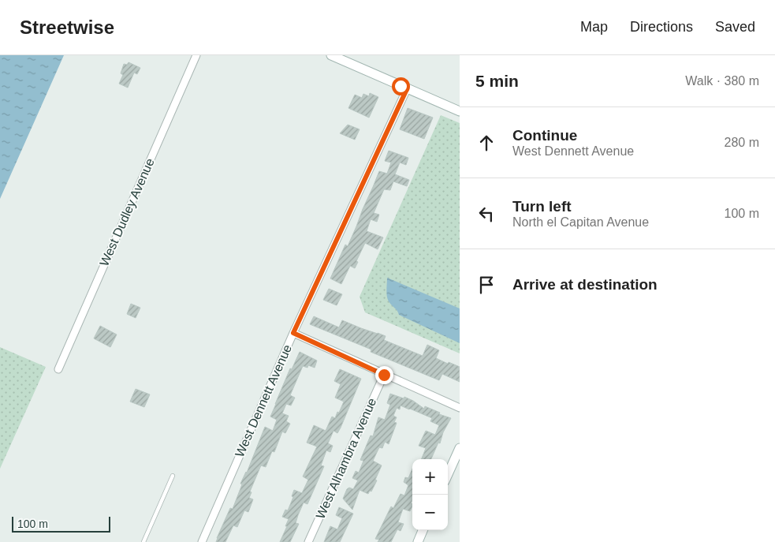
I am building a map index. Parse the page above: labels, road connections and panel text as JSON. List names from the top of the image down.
{
  "streets": {
    "street": ["West Dudley Avenue", "West Dennett Avenue", "West Alhambra Avenue"]
  },
  "scale_bar": "100 m",
  "page": {
    "header": "Streetwise",
    "nav": ["Map", "Directions", "Saved"],
    "heading": ["5 min", "Walk · 380 m"],
    "list": [
      ["Continue", "West Dennett Avenue", "280 m"],
      ["Turn left", "North el Capitan Avenue", "100 m"],
      "Arrive at destination"
    ],
    "map_buttons": ["+", "−"],
    "scale": "100 m"
  }
}
